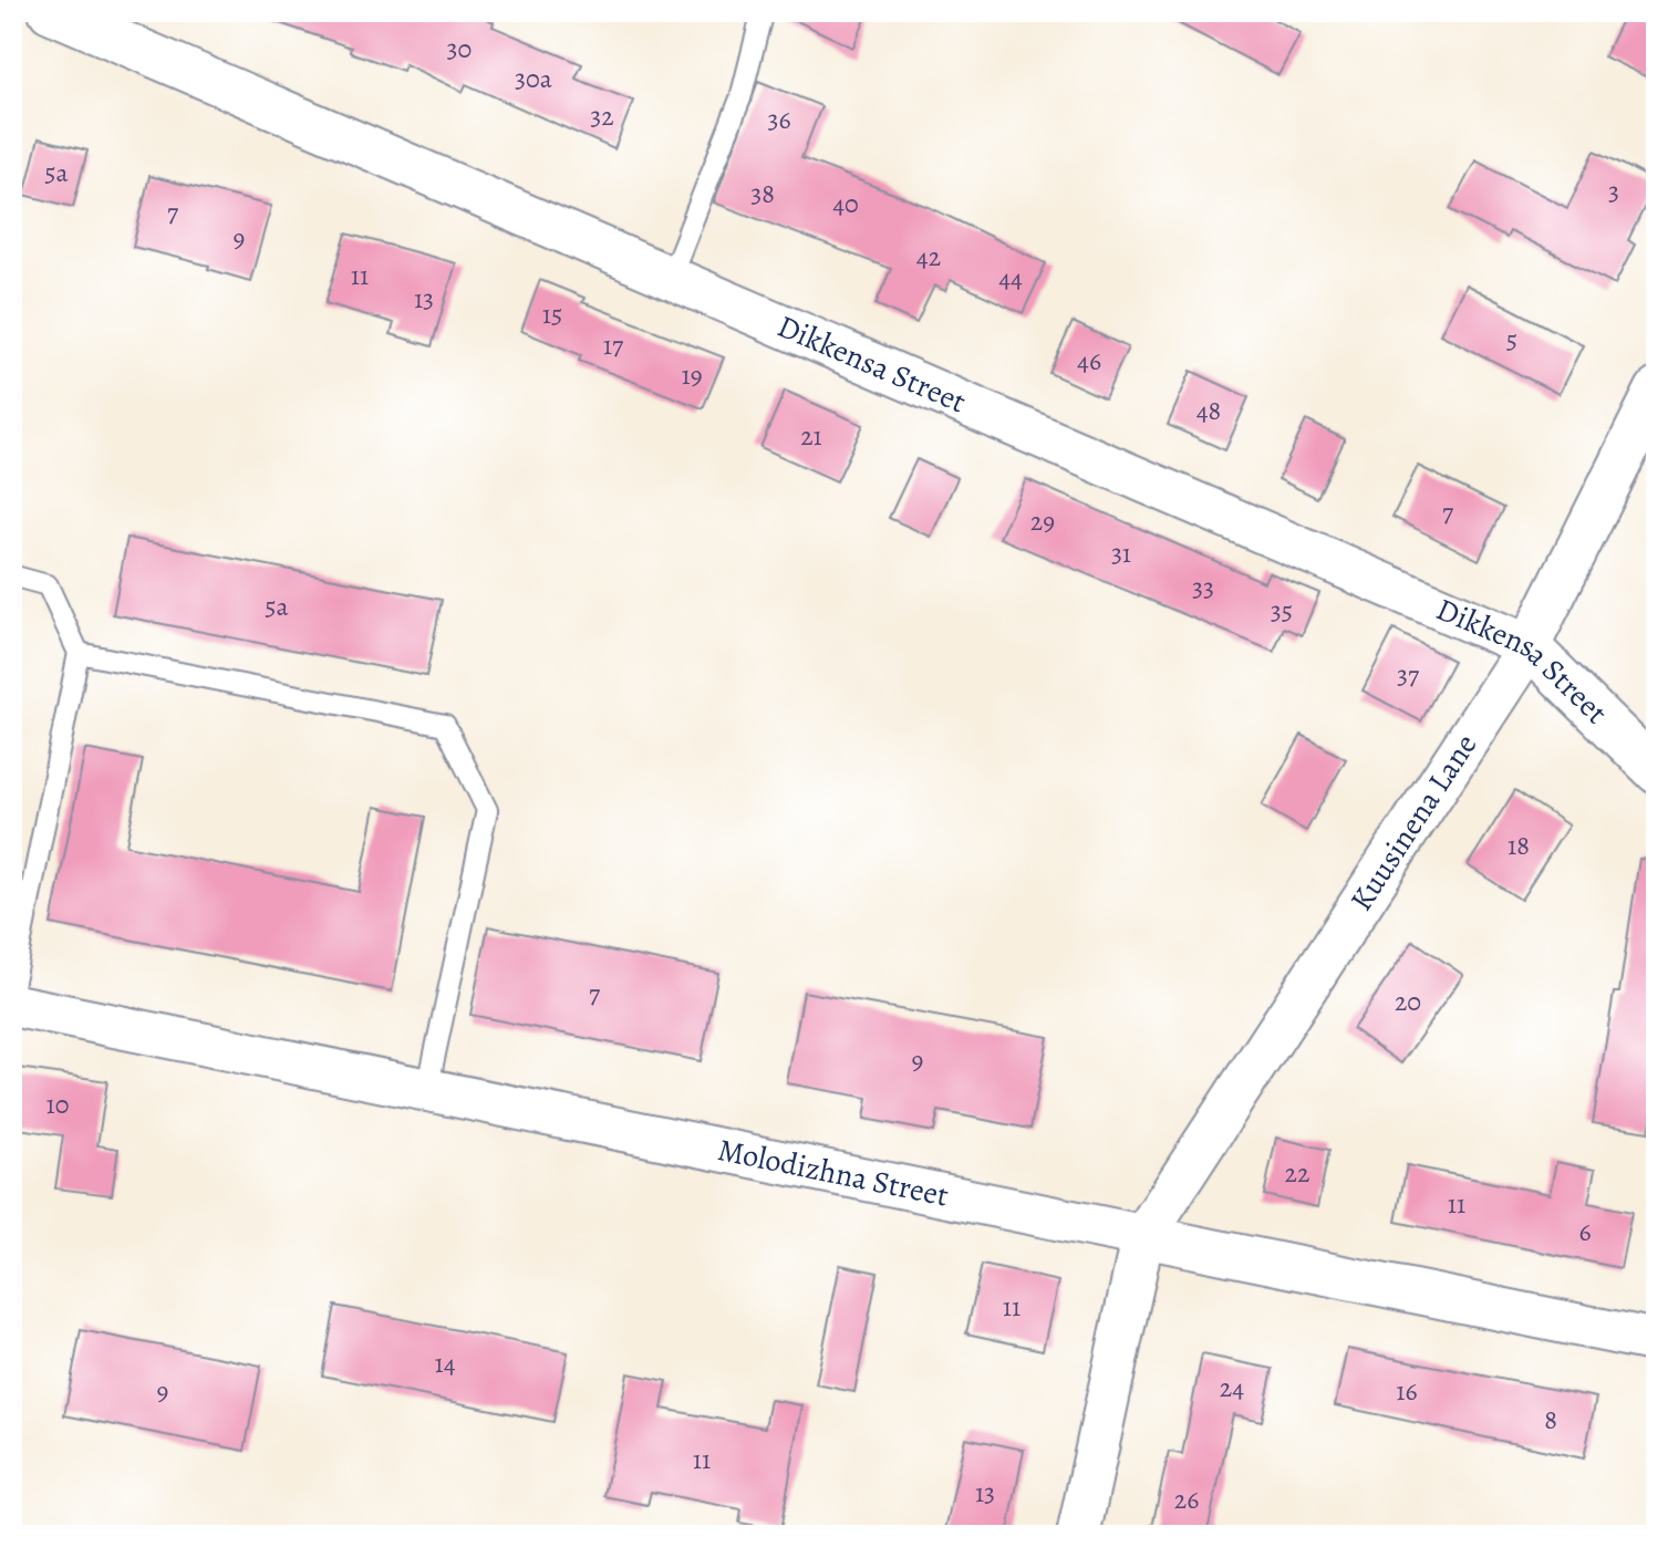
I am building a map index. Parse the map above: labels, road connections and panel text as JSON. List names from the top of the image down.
{
  "streets": {
    "street": ["Dikkensa Street", "Kuusinena Lane", "Molodizhna Street"]
  },
  "crossings": [
    ["Dikkensa Street", "Kuusinena Lane"],
    ["Kuusinena Lane", "Molodizhna Street"]
  ],
  "house_numbers": [
    "30",
    "30а",
    "32",
    "36",
    "5а",
    "3",
    "38",
    "40",
    "7",
    "9",
    "42",
    "11",
    "44",
    "13",
    "15",
    "5",
    "17",
    "46",
    "19",
    "48",
    "21",
    "7",
    "29",
    "31",
    "33",
    "5а",
    "35",
    "37",
    "18",
    "7",
    "20",
    "9",
    "10",
    "22",
    "11",
    "6",
    "11",
    "14",
    "24",
    "9",
    "16",
    "8",
    "11",
    "13",
    "26"
  ]
}
